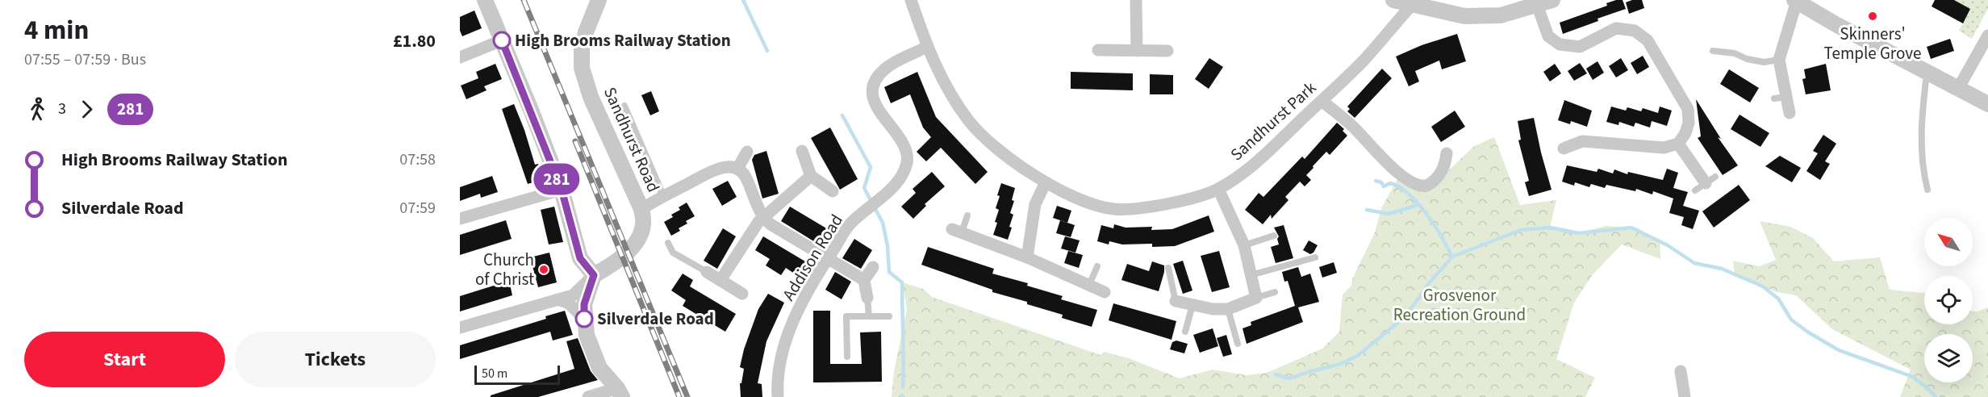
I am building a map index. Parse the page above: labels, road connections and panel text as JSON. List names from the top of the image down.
{
  "streets": {
    "street": ["Sandhurst Park", "Sandhurst Road", "Addison Road"]
  },
  "crossings": [
    ["Sandhurst Park", "Addison Road"]
  ],
  "parks": ["Grosvenor Recreation Ground"],
  "places": [
    "Skinners' Temple Grove",
    "High Brooms Railway Station",
    "Church of Christ",
    "Silverdale Road"
  ],
  "lines": ["bus line 281"],
  "scale_bar": "50 m",
  "north": "top left",
  "page": {
    "heading": ["4 min", "07:55 – 07:59 · Bus", "£1.80"],
    "on_map": "281",
    "legs": ["3", "281"],
    "list": [
      {
        "name": "High Brooms Railway Station",
        "value": "07:58"
      },
      {
        "name": "Silverdale Road",
        "value": "07:59"
      }
    ],
    "buttons": ["Start", "Tickets"],
    "scale": "50 m"
  }
}
